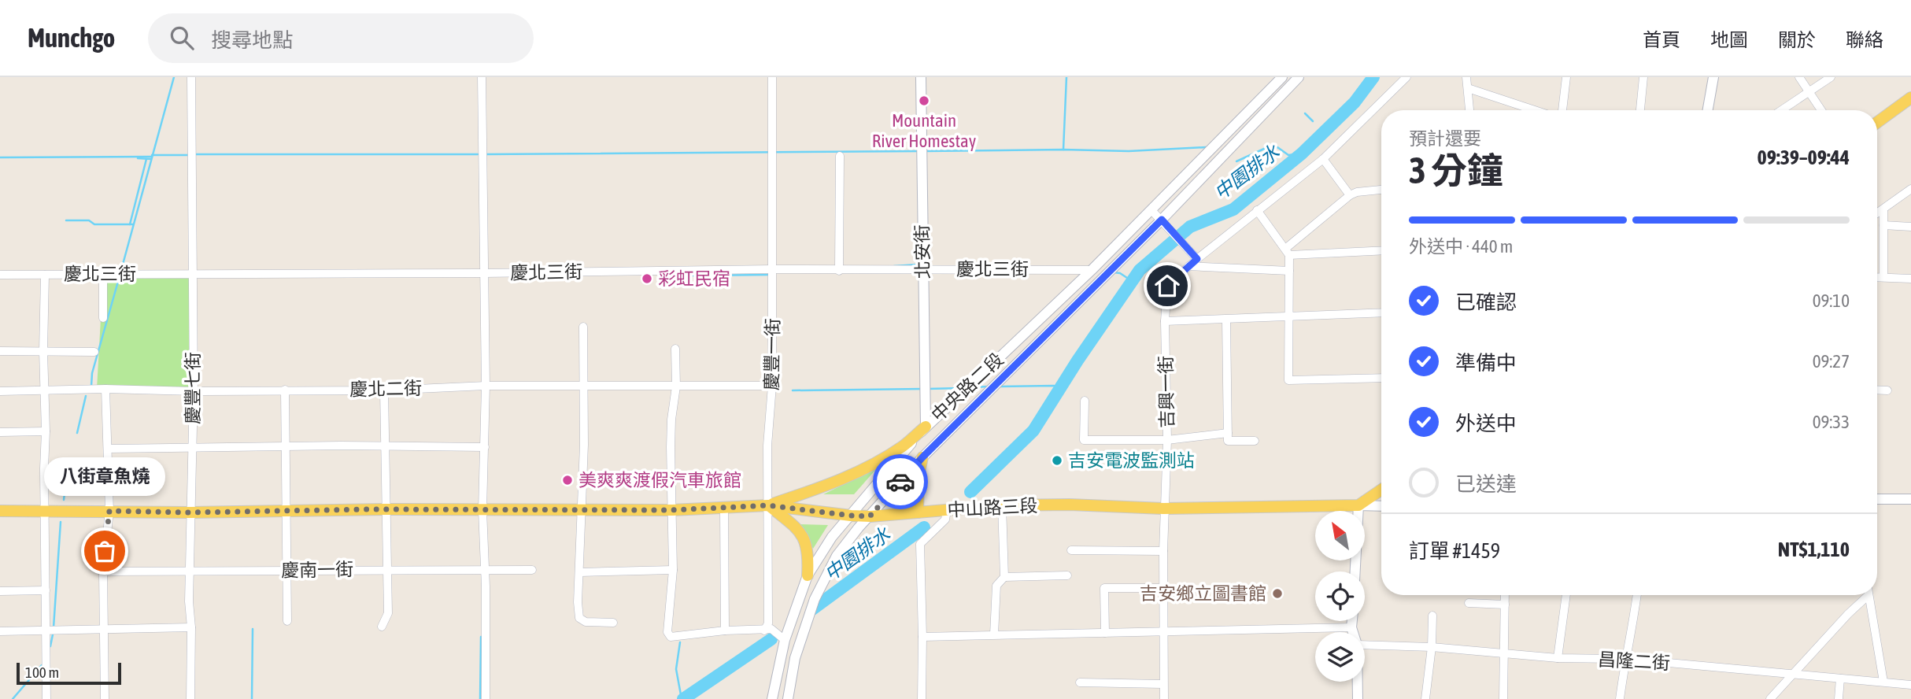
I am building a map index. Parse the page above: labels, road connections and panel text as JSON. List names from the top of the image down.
{
  "streets": {
    "main road": ["中山路三段"],
    "street": [
      "北安街",
      "慶北三街",
      "慶豐一街",
      "中央路二段",
      "慶豐七街",
      "慶北二街",
      "吉興一街",
      "慶南一街",
      "昌隆二街"
    ]
  },
  "crossings": [
    ["北安街", "慶北三街"],
    ["北安街", "中央路二段"],
    ["慶北三街", "慶豐一街"],
    ["慶北三街", "中央路二段"],
    ["慶北三街", "慶豐七街"],
    ["慶豐一街", "慶北二街"],
    ["慶豐一街", "中山路三段"],
    ["中央路二段", "中山路三段"],
    ["慶豐七街", "慶北二街"],
    ["慶豐七街", "中山路三段"],
    ["慶豐七街", "慶南一街"],
    ["吉興一街", "中山路三段"]
  ],
  "water": ["中園排水"],
  "places": [
    "Mountain River Homestay",
    "彩虹民宿",
    "吉安電波監測站",
    "美爽爽渡假汽車旅館",
    "八街章魚燒",
    "吉安鄉立圖書館"
  ],
  "scale_bar": "100 m",
  "north": "top left",
  "page": {
    "header": "Munchgo",
    "search": "搜尋地點",
    "nav": [
      "首頁",
      "地圖",
      "關於",
      "聯絡"
    ],
    "heading": ["3 分鐘", "預計還要", "09:39–09:44"],
    "panel": ["訂單 #1459", "NT$1,110"],
    "bar": "外送中 · 440 m",
    "list": [
      ["已確認", "09:10"],
      ["準備中", "09:27"],
      ["外送中", "09:33"],
      "已送達"
    ],
    "bubble": "八街章魚燒",
    "scale": "100 m"
  }
}
